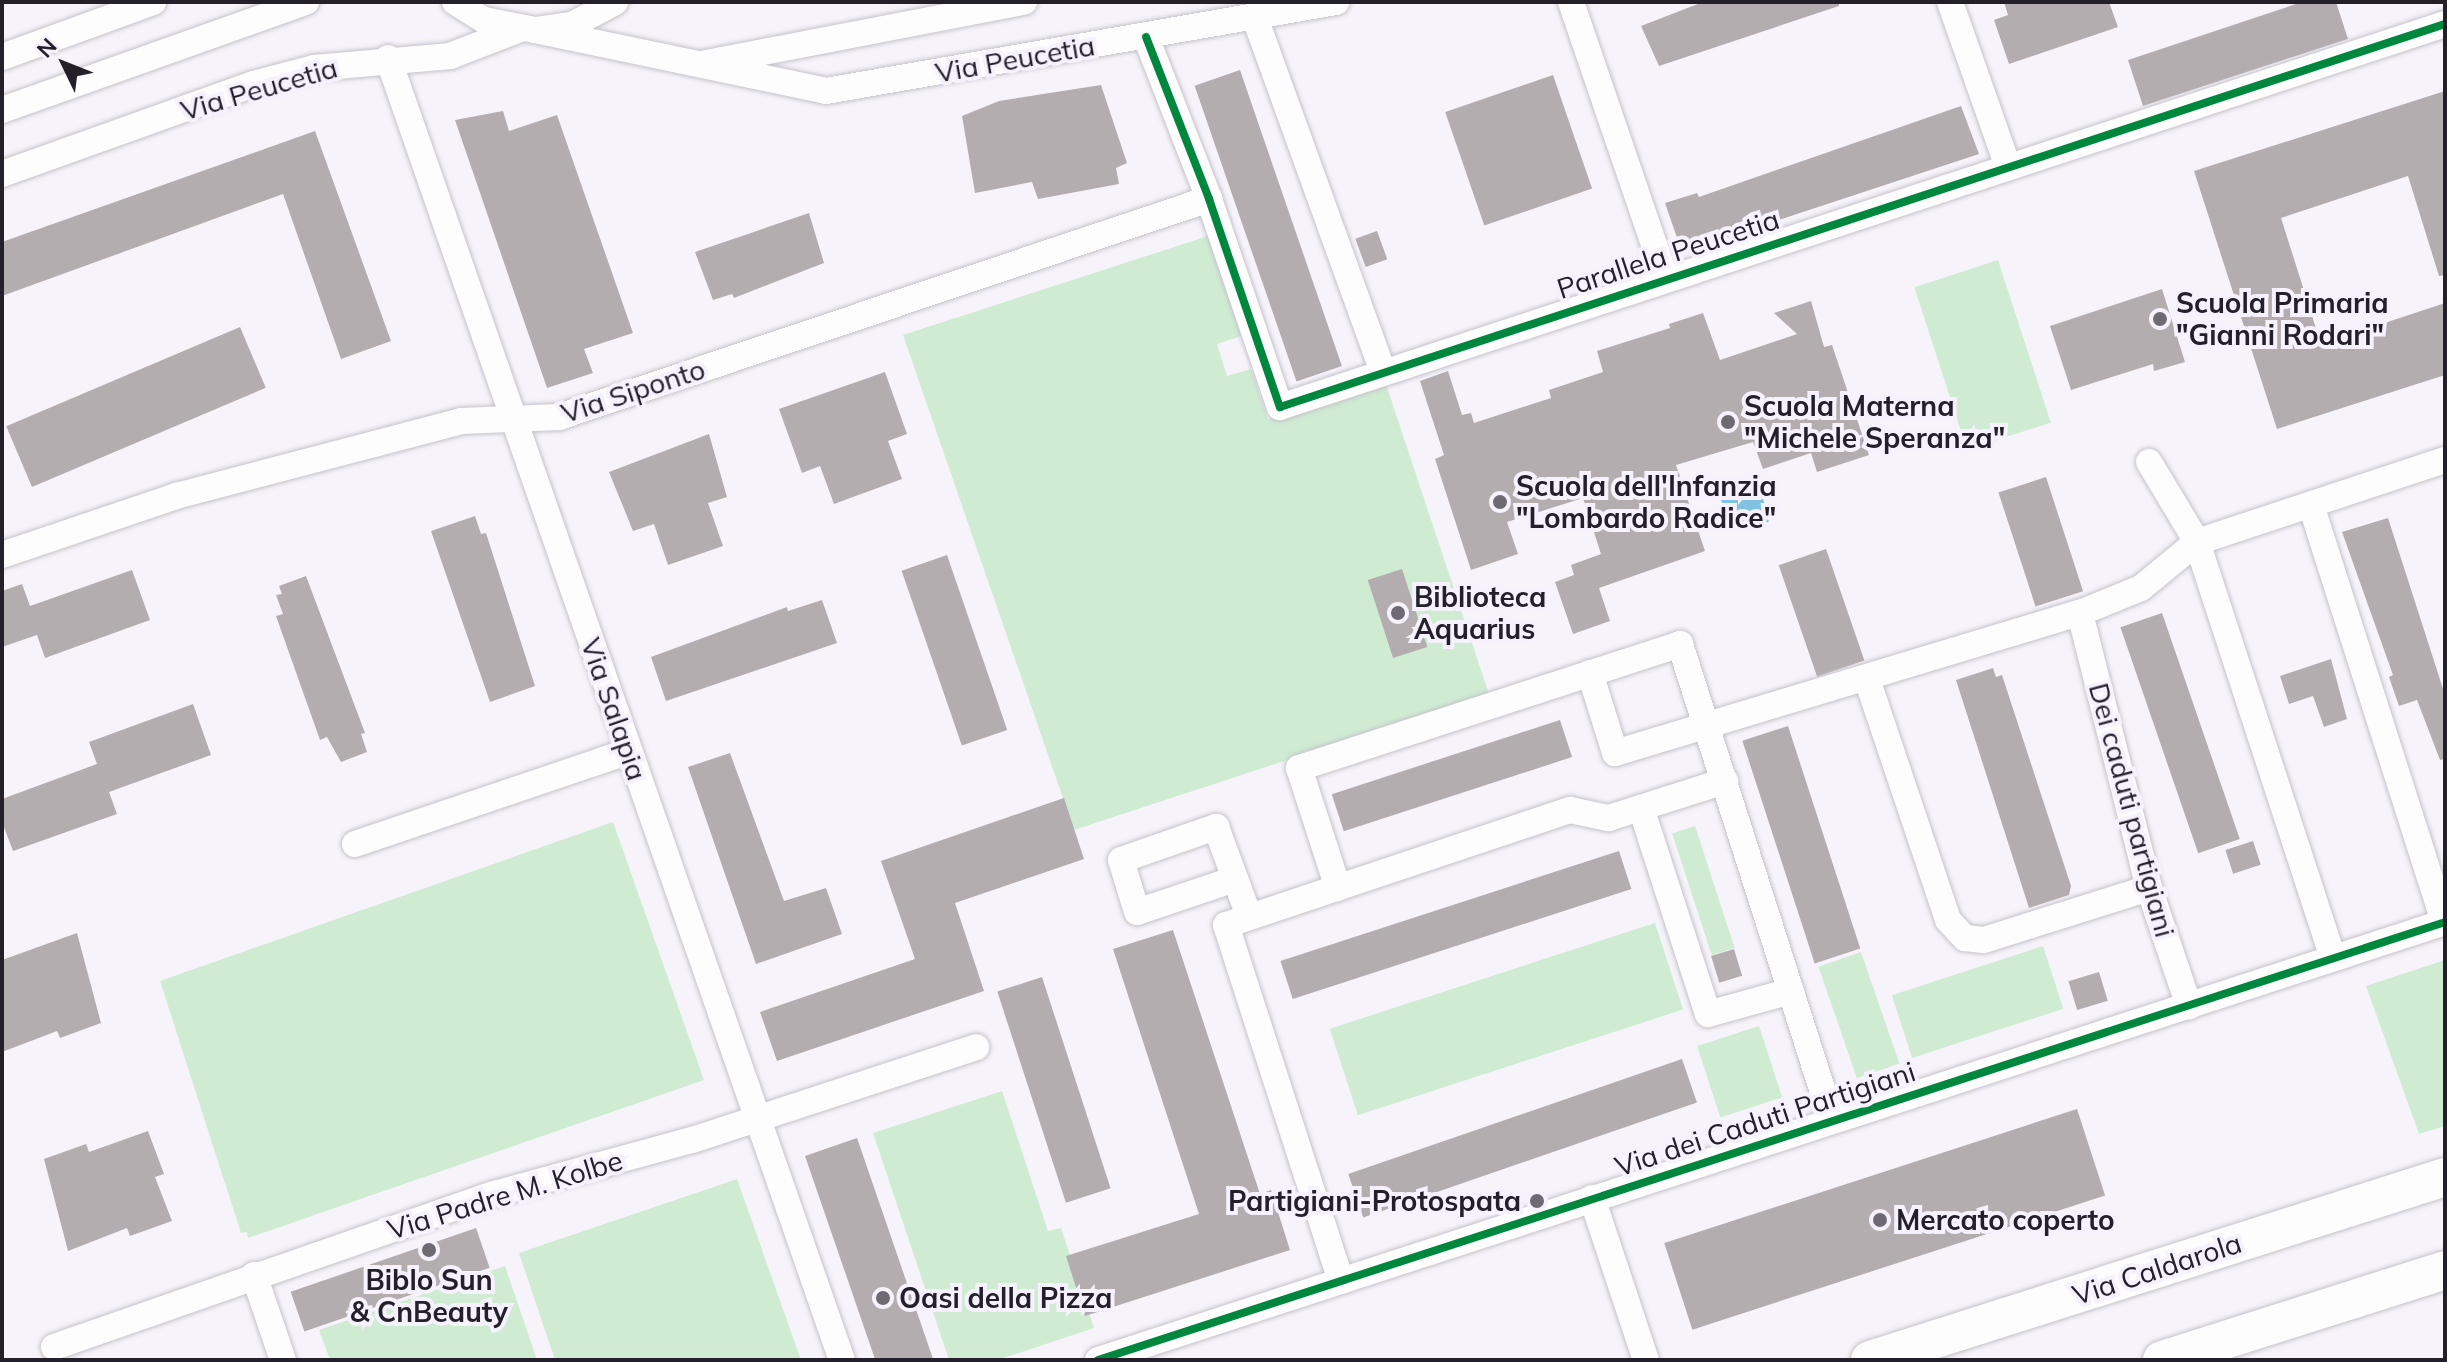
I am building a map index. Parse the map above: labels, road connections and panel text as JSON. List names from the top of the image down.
{
  "streets": {
    "street": [
      "Via Peucetia",
      "Parallela Peucetia",
      "Via Siponto",
      "Via Salapia",
      "Dei caduti partigiani",
      "Via dei Caduti Partigiani",
      "Via Padre M. Kolbe",
      "Via Caldarola"
    ]
  },
  "crossings": [
    ["Via Peucetia", "Parallela Peucetia"],
    ["Via Peucetia", "Via Salapia"],
    ["Parallela Peucetia", "Via Siponto"],
    ["Via Siponto", "Via Salapia"],
    ["Via Salapia", "Via Padre M. Kolbe"],
    ["Dei caduti partigiani", "Via dei Caduti Partigiani"]
  ],
  "places": [
    "Scuola Primaria \"Gianni Rodari\"",
    "Scuola Materna \"Michele Speranza\"",
    "Scuola dell'Infanzia \"Lombardo Radice\"",
    "Biblioteca Aquarius",
    "Partigiani-Protospata",
    "Mercato coperto",
    "Biblo Sun & CnBeauty",
    "Oasi della Pizza"
  ],
  "north": "top left"
}
